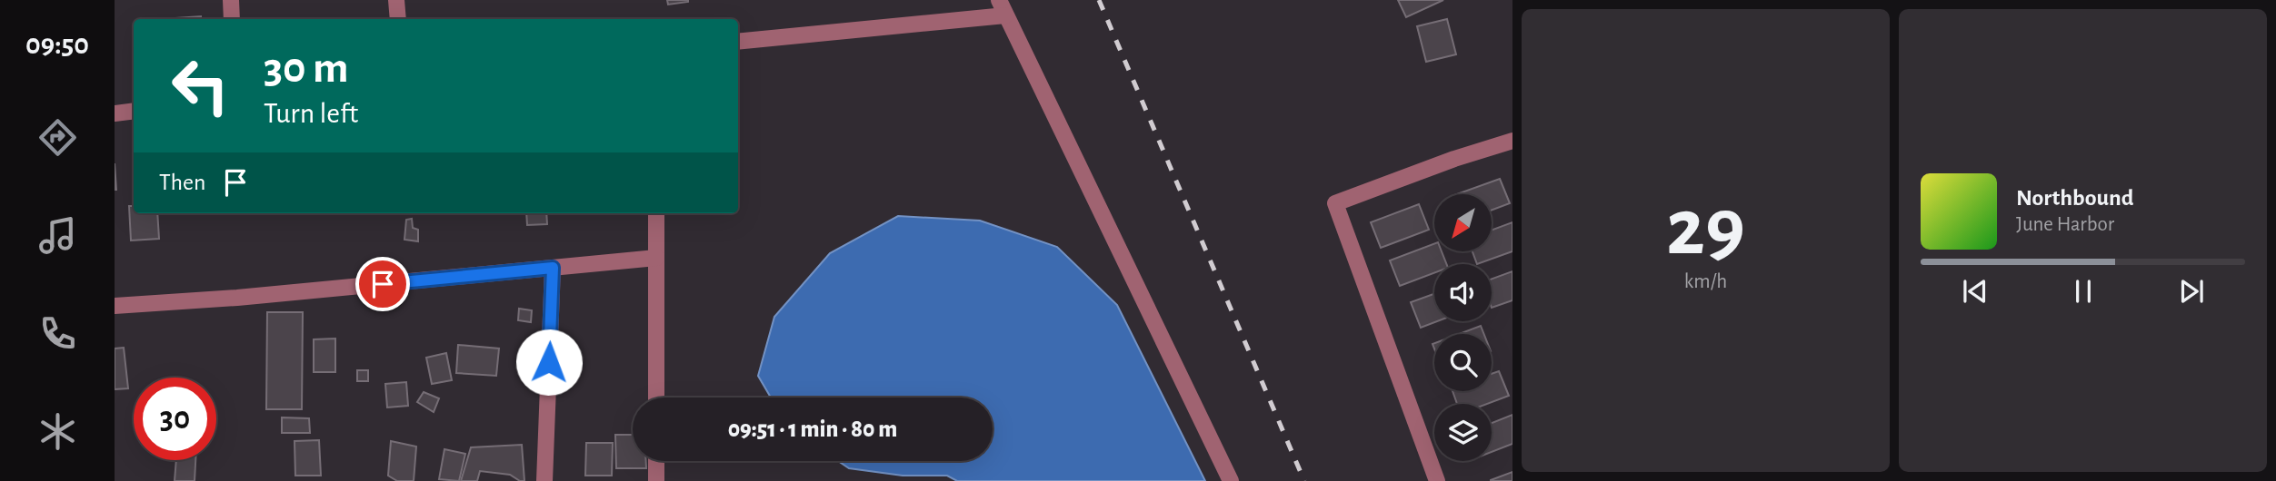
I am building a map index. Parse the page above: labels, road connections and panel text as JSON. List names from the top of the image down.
{
  "north": "bottom left",
  "page": {
    "tabs": "09:50",
    "tile": ["29", "km/h"],
    "turn": ["30 m", "Turn left"],
    "then": "Then",
    "song": ["Northbound", "June Harbor"],
    "limit": "30",
    "trip": "09:51 · 1 min · 80 m"
  }
}
